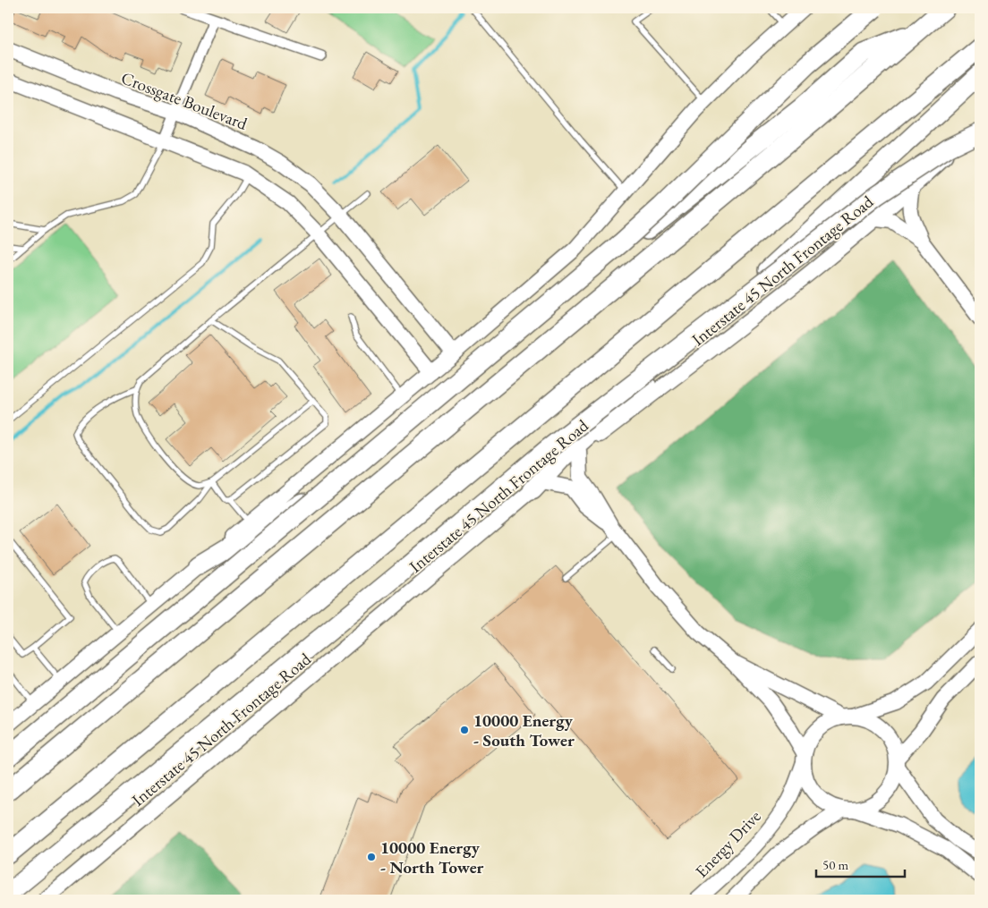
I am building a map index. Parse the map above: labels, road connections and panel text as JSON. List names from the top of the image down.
{
  "streets": {
    "street": ["Crossgate Boulevard", "Interstate 45 North Frontage Road", "Energy Drive"]
  },
  "places": ["10000 Energy - South Tower", "10000 Energy - North Tower"],
  "scale_bar": "50 m"
}
